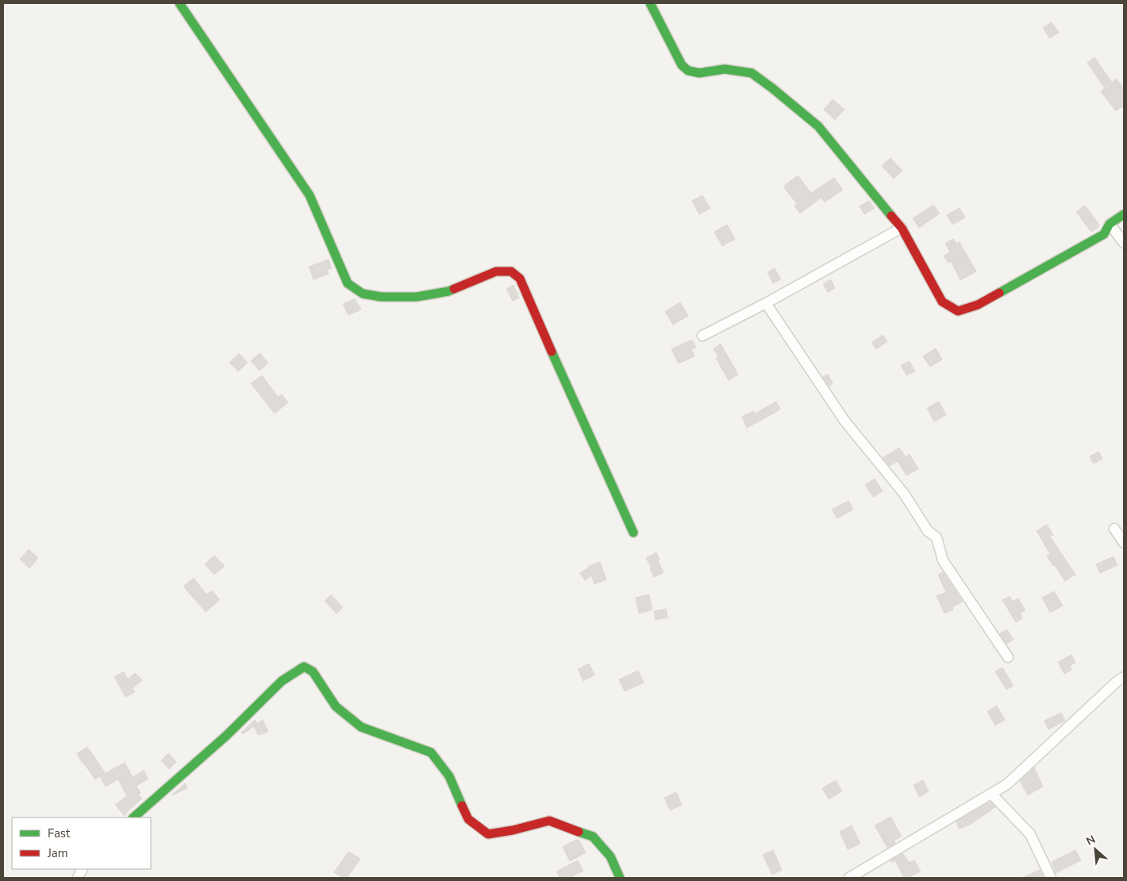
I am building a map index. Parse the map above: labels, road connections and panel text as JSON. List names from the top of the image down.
{
  "legend": ["Fast", "Jam"],
  "north": "top left"
}
